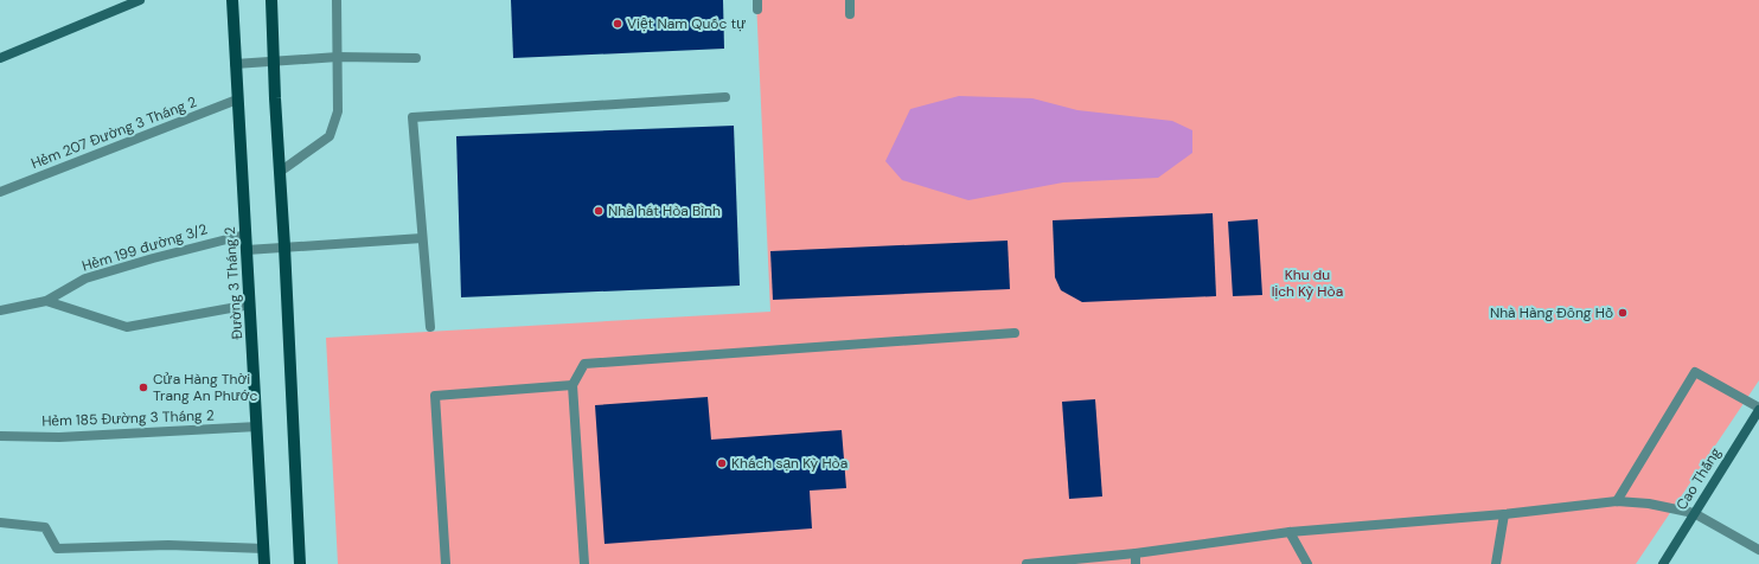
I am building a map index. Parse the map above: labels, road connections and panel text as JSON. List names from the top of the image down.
{
  "streets": {
    "main road": ["Đường 3 Tháng 2"],
    "street": [
      "Hẻm 207 Đường 3 Tháng 2",
      "Hẻm 199 đường 3/2",
      "Hẻm 185 Đường 3 Tháng 2",
      "Cao Thắng"
    ]
  },
  "crossings": [
    ["Hẻm 207 Đường 3 Tháng 2", "Đường 3 Tháng 2"],
    ["Hẻm 199 đường 3/2", "Đường 3 Tháng 2"],
    ["Đường 3 Tháng 2", "Hẻm 185 Đường 3 Tháng 2"]
  ],
  "parks": ["Khu du lịch Kỳ Hòa"],
  "places": [
    "Việt Nam Quốc tự",
    "Nhà hát Hòa Bình",
    "Nhà Hàng Đông Hồ",
    "Cửa Hàng Thời Trang An Phước",
    "Khách sạn Kỳ Hòa"
  ]
}
